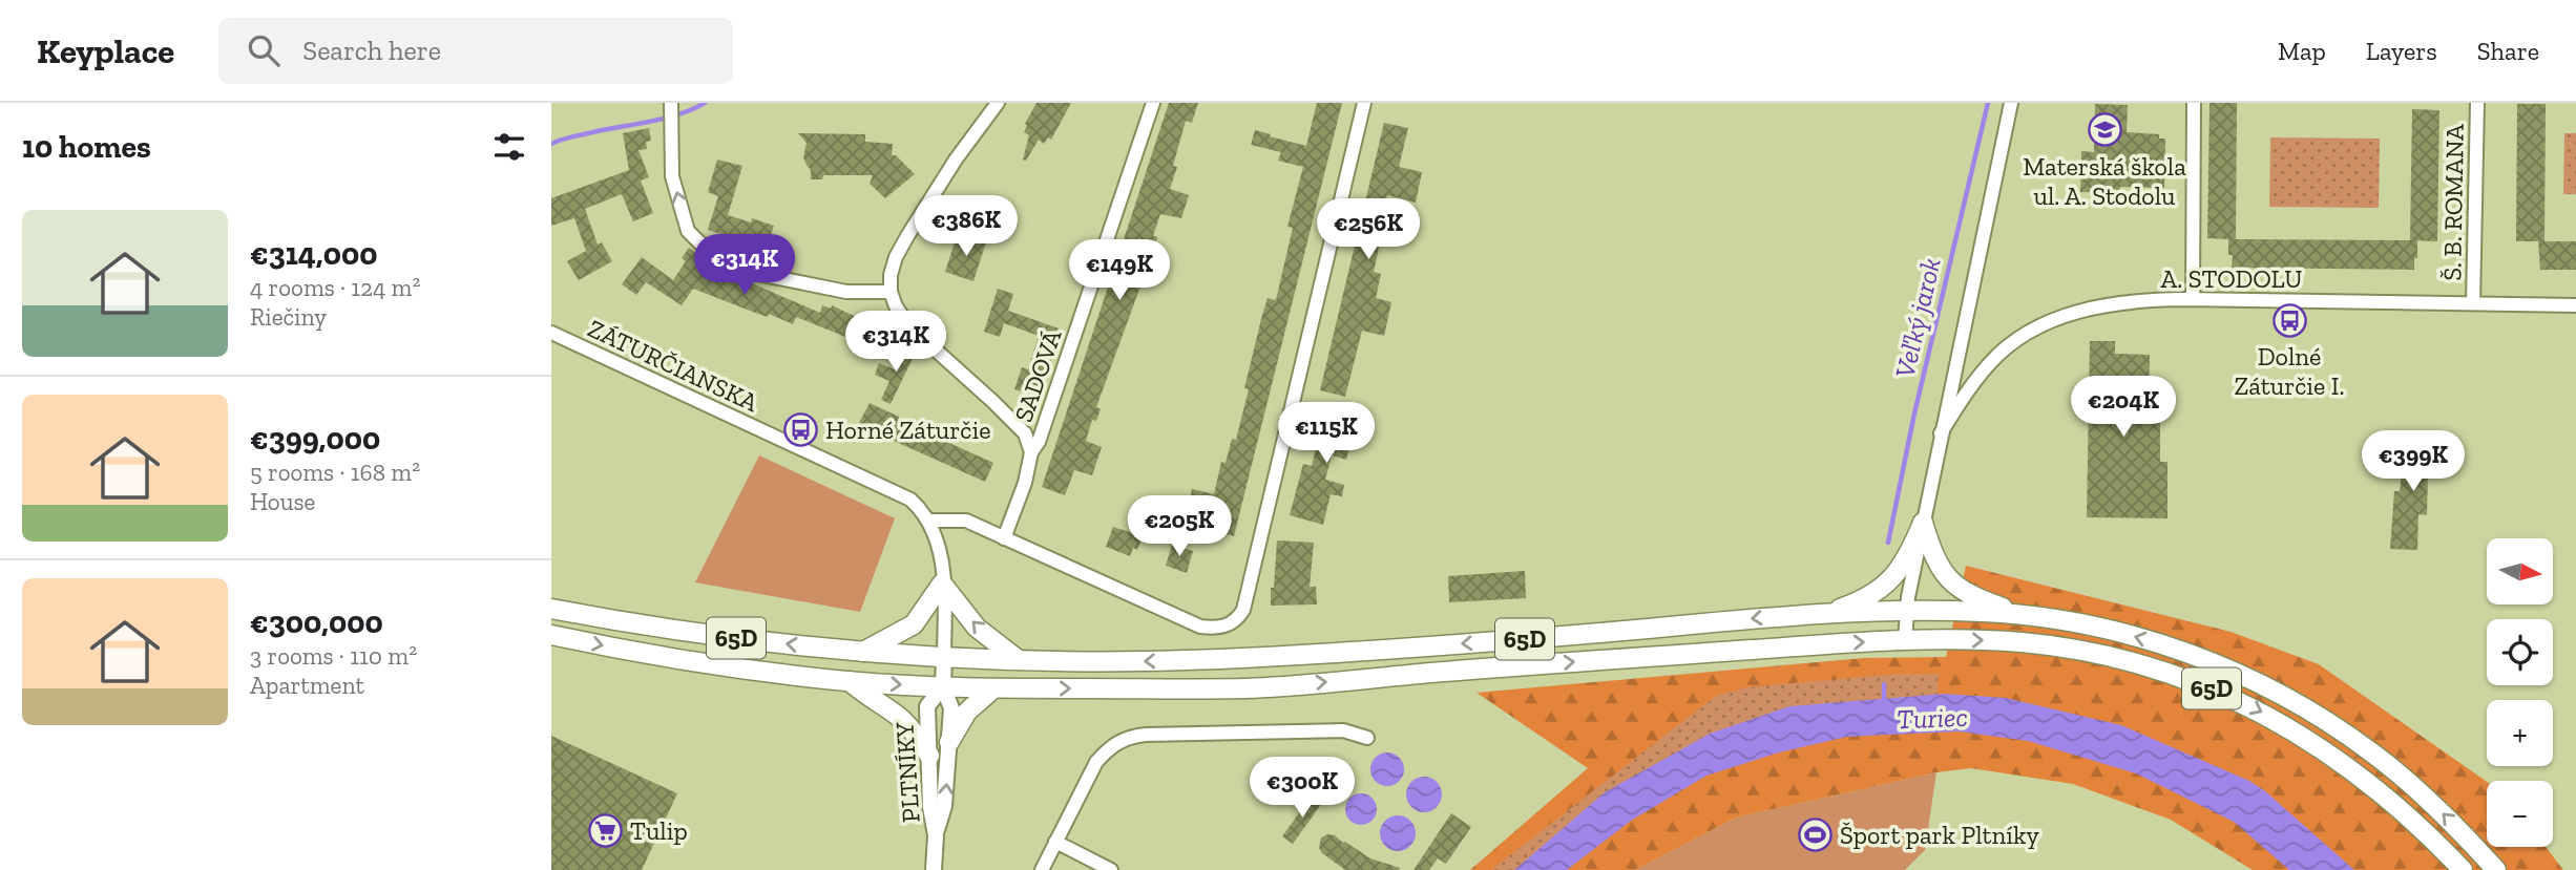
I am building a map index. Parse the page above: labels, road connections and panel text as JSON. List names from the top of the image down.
{
  "streets": {
    "main road": ["65D"],
    "street": [
      "Š. B. ROMANA",
      "A. STODOLU",
      "ZÁTURČIANSKA",
      "SADOVÁ",
      "PLTNÍKY"
    ]
  },
  "crossings": [
    ["Š. B. ROMANA", "A. STODOLU"],
    ["ZÁTURČIANSKA", "65D"],
    ["65D", "PLTNÍKY"]
  ],
  "water": ["Veľký jarok", "Turiec"],
  "places": {
    "school or university": ["Materská škola ul. A. Stodolu"],
    "bus stop": ["Dolné Záturčie I.", "Horné Záturčie"],
    "supermarket": ["Tulip"],
    "sports": ["Šport park Pltníky"]
  },
  "north": "right",
  "page": {
    "header": "Keyplace",
    "search": "Search here",
    "nav": ["Map", "Layers", "Share"],
    "heading": "10 homes",
    "list": [
      {
        "name": "€314,000",
        "note": "4 rooms · 124 m² · Riečiny"
      },
      {
        "name": "€399,000",
        "note": "5 rooms · 168 m² · House"
      },
      {
        "name": "€300,000",
        "note": "3 rooms · 110 m² · Apartment"
      }
    ],
    "price": [
      "€386K",
      "€256K",
      "€314K",
      "€149K",
      "€314K",
      "€204K",
      "€115K",
      "€399K",
      "€205K",
      "€300K"
    ],
    "map_buttons": ["+", "−"]
  }
}
